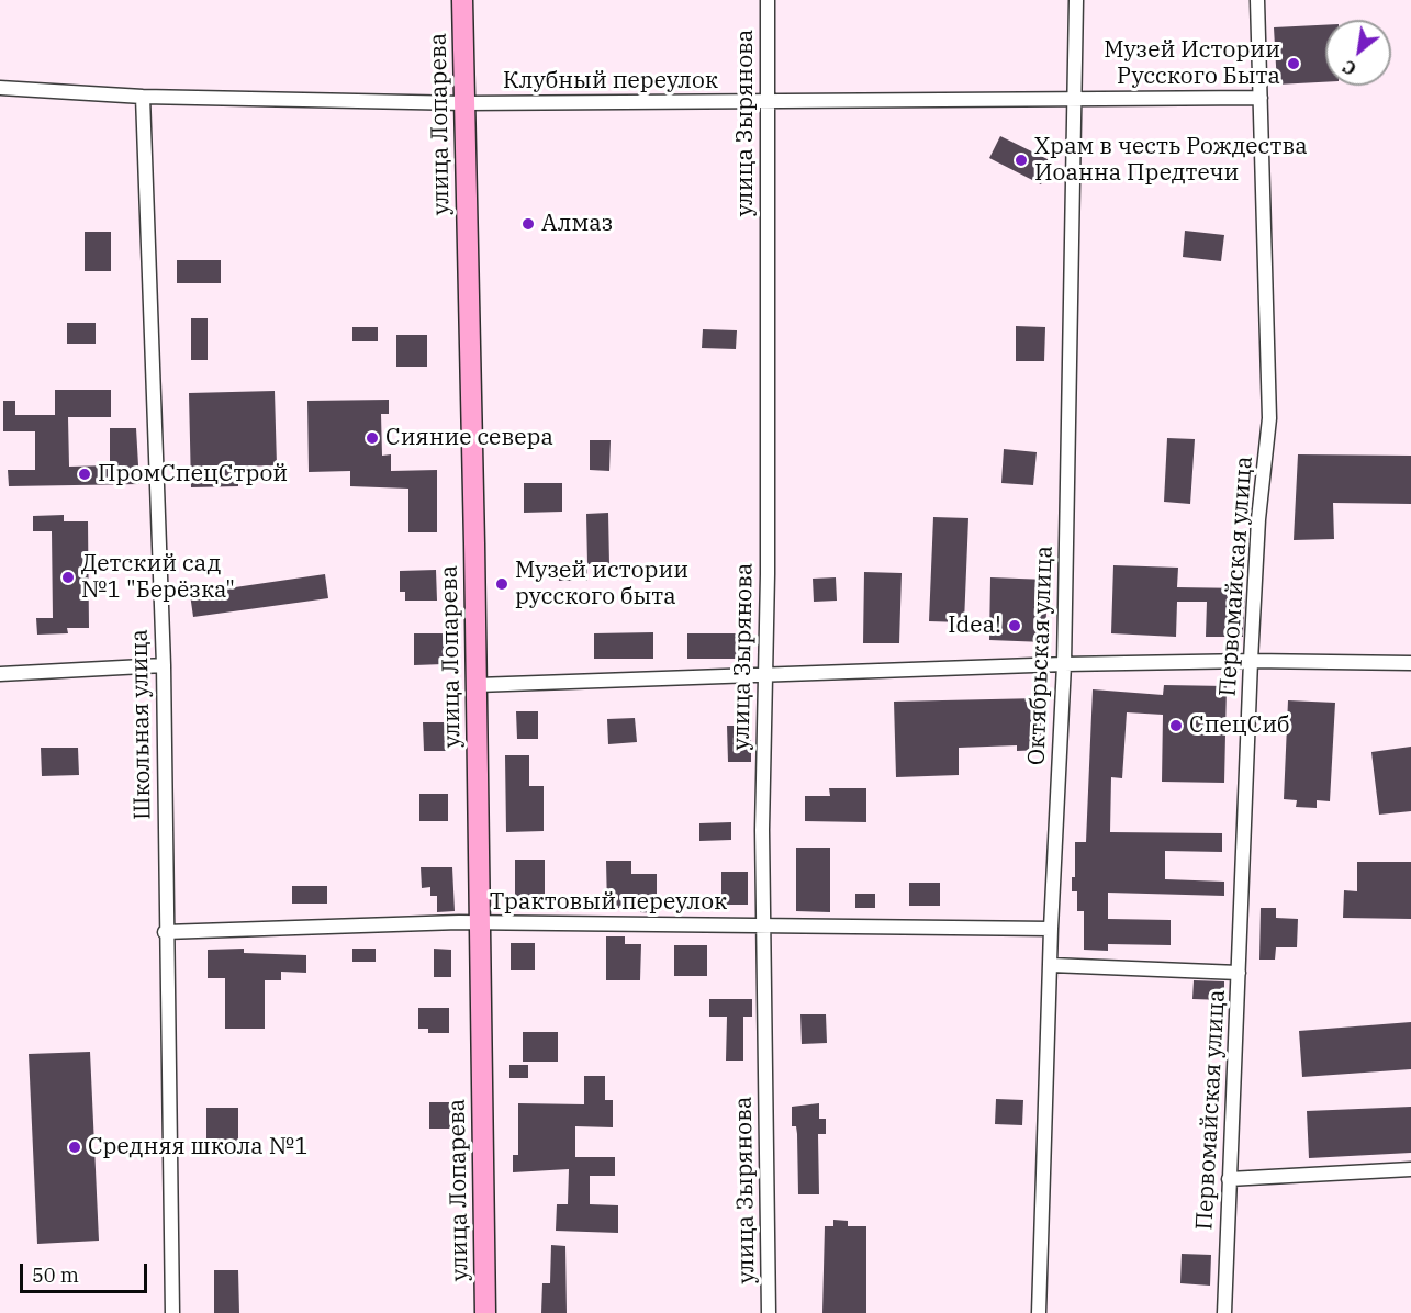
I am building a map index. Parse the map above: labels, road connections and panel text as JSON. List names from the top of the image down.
{
  "streets": {
    "main road": ["улица Лопарева"],
    "street": [
      "Клубный переулок",
      "улица Зырянова",
      "Первомайская улица",
      "Октябрьская улица",
      "Школьная улица",
      "Трактовый переулок"
    ]
  },
  "crossings": [
    ["Клубный переулок", "улица Зырянова"],
    ["Клубный переулок", "улица Лопарева"],
    ["Клубный переулок", "Первомайская улица"],
    ["Клубный переулок", "Октябрьская улица"],
    ["Клубный переулок", "Школьная улица"],
    ["улица Зырянова", "Трактовый переулок"],
    ["улица Лопарева", "Трактовый переулок"],
    ["Октябрьская улица", "Трактовый переулок"],
    ["Школьная улица", "Трактовый переулок"]
  ],
  "places": [
    "Музей Истории Русского Быта",
    "Храм в честь Рождества Иоанна Предтечи",
    "Алмаз",
    "Сияние севера",
    "ПромСпецСтрой",
    "Детский сад №1 \"Берёзка\"",
    "Музей истории русского быта",
    "Idea!",
    "СпецСиб",
    "Средняя школа №1"
  ],
  "scale_bar": "50 m",
  "north": "bottom left"
}
